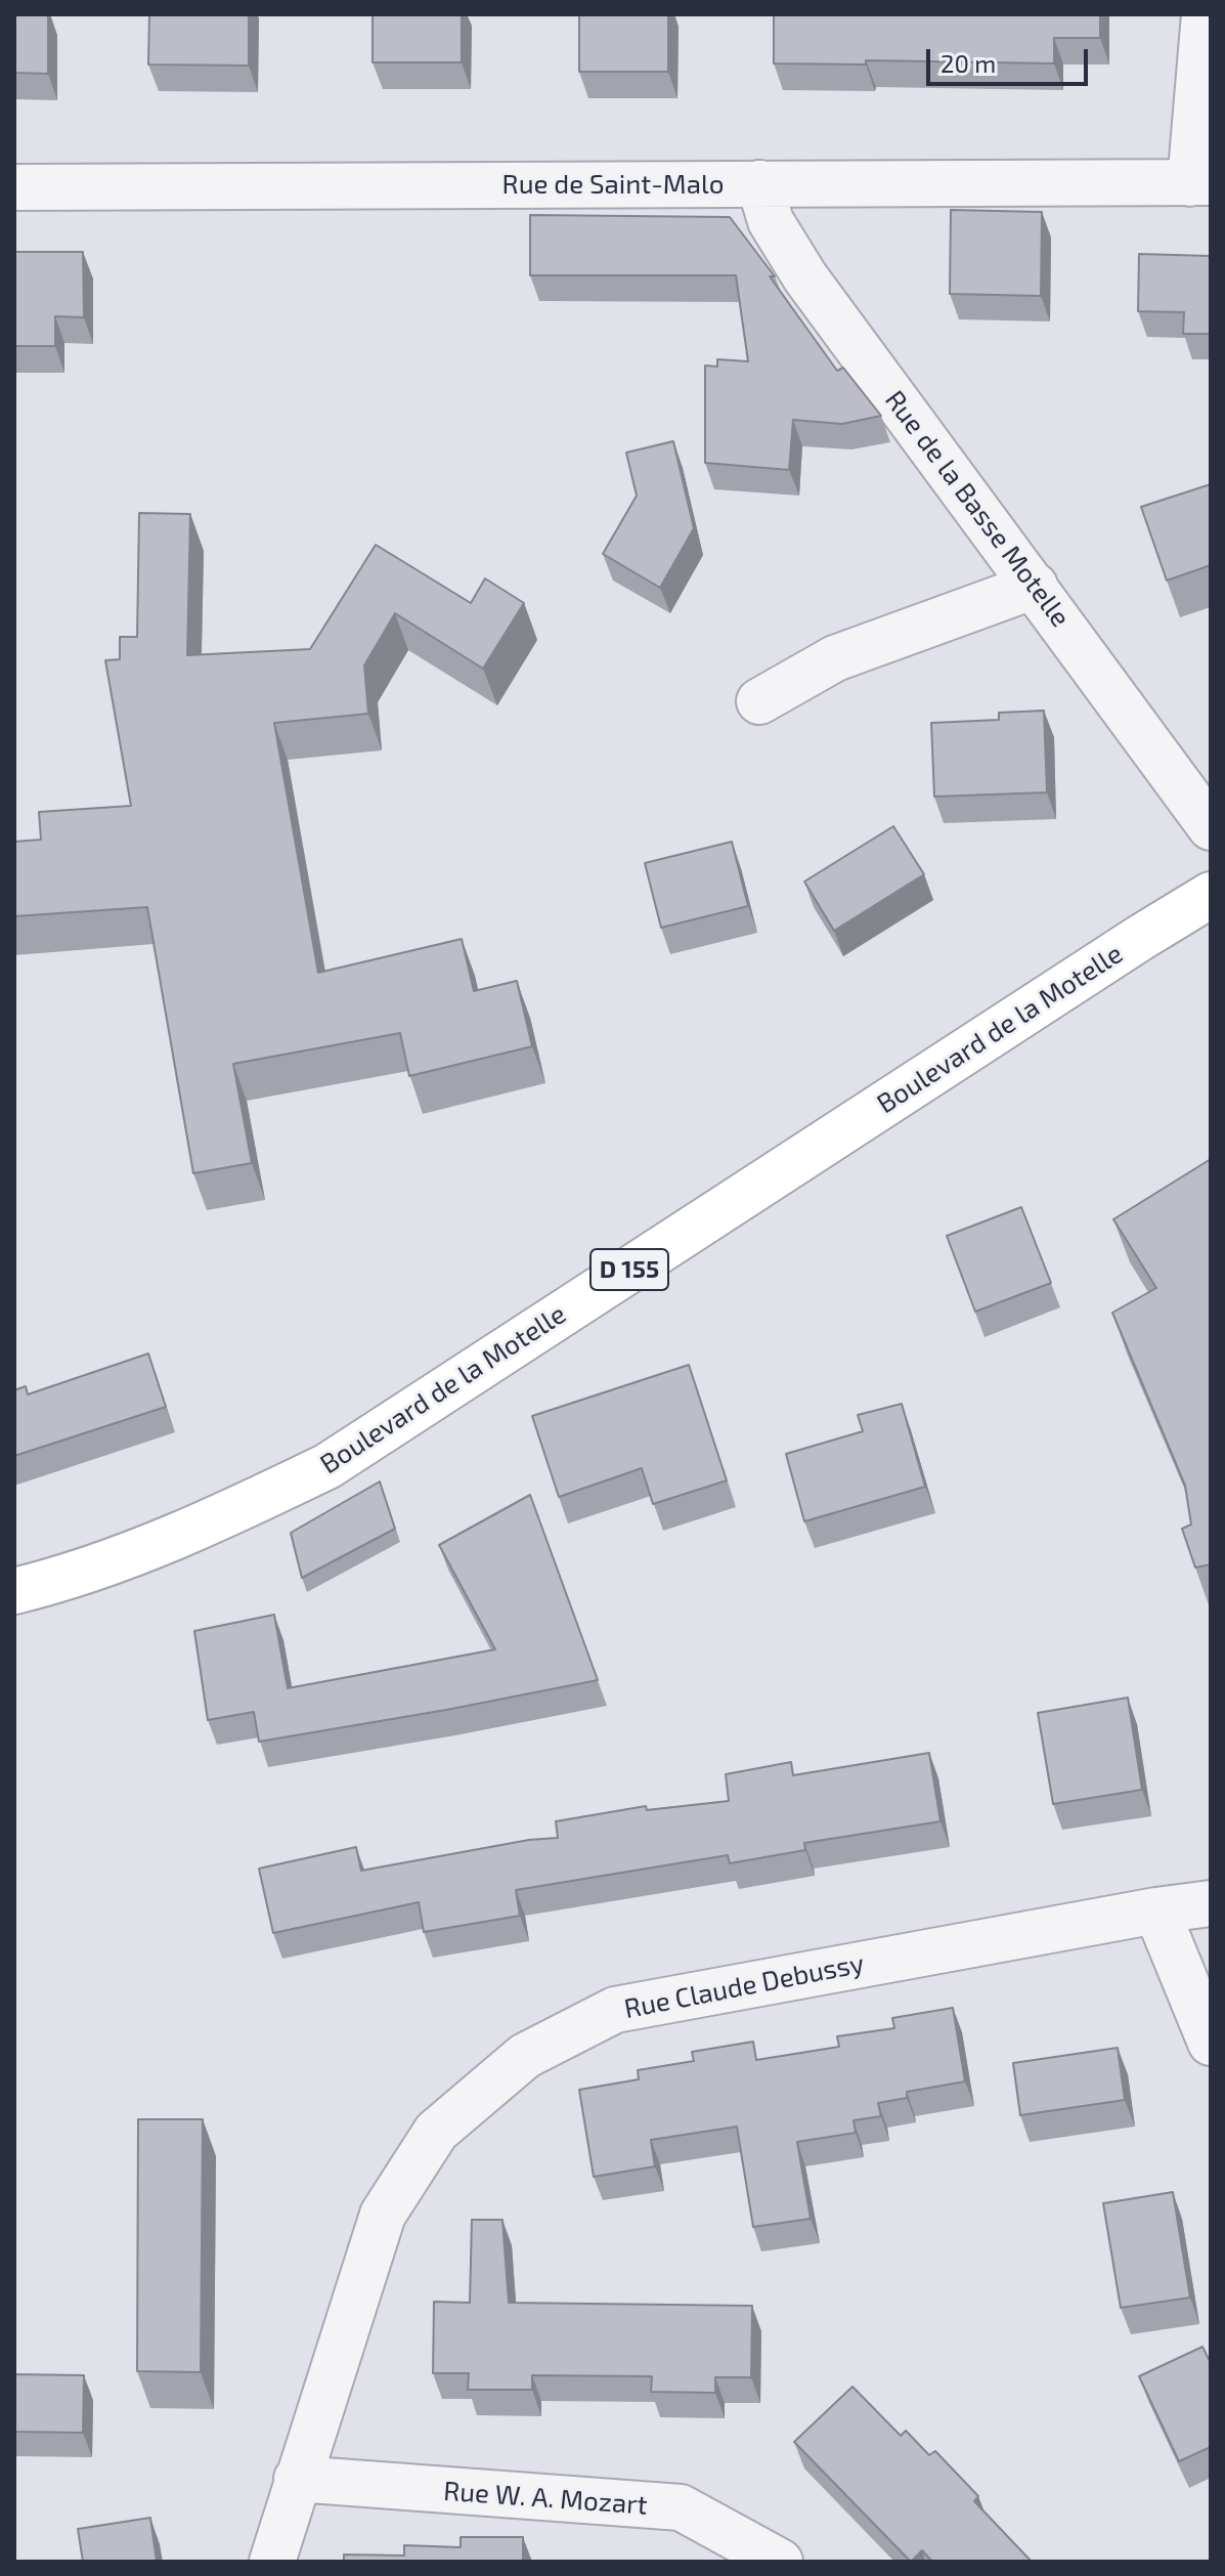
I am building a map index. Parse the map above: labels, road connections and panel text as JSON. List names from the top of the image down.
{
  "streets": {
    "main road": ["Boulevard de la Motelle", "D 155"],
    "street": [
      "Rue de Saint-Malo",
      "Rue de la Basse Motelle",
      "Rue Claude Debussy",
      "Rue W. A. Mozart"
    ]
  },
  "crossings": [
    ["Rue de Saint-Malo", "Rue de la Basse Motelle"],
    ["Rue Claude Debussy", "Rue W. A. Mozart"]
  ],
  "scale_bar": "20 m"
}
